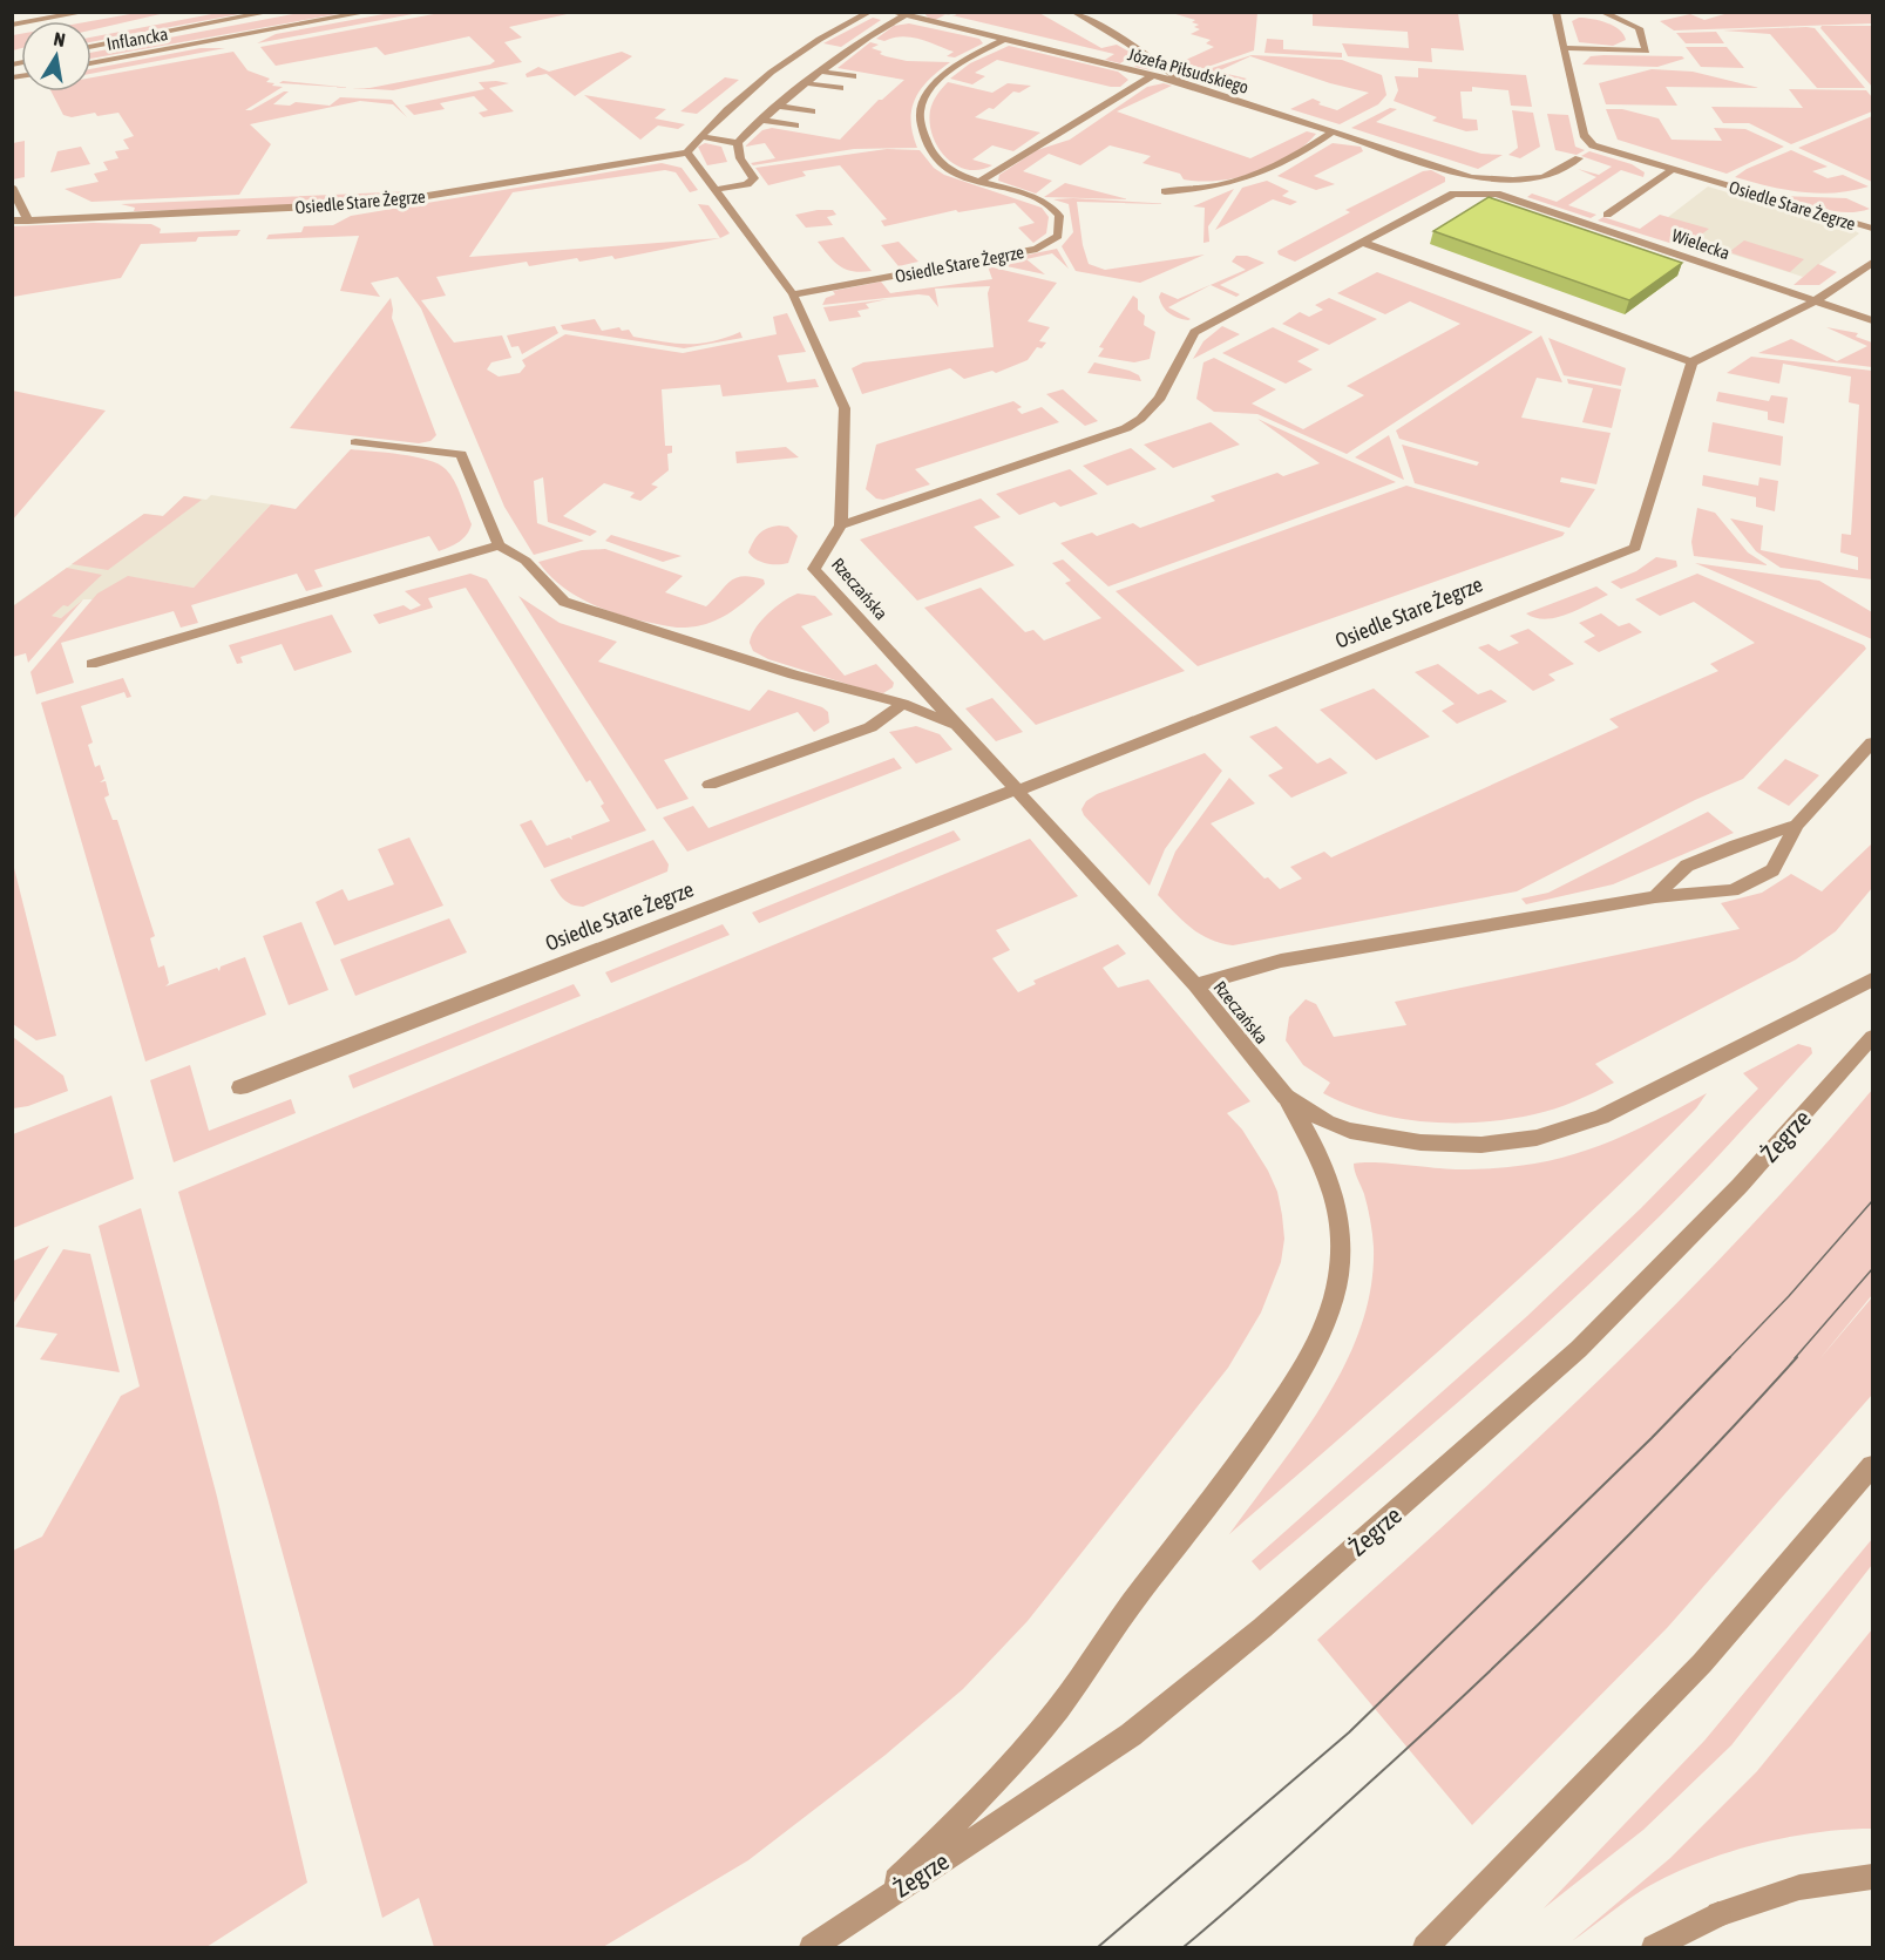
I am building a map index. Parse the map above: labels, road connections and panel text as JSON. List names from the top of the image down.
{
  "streets": {
    "street": [
      "Inflancka",
      "Józefa Piłsudskiego",
      "Osiedle Stare Żegrze",
      "Wielecka",
      "Rzeczańska",
      "Żegrze"
    ]
  },
  "crossings": [
    ["Józefa Piłsudskiego", "Osiedle Stare Żegrze"],
    ["Osiedle Stare Żegrze", "Rzeczańska"]
  ],
  "north": "top"
}
